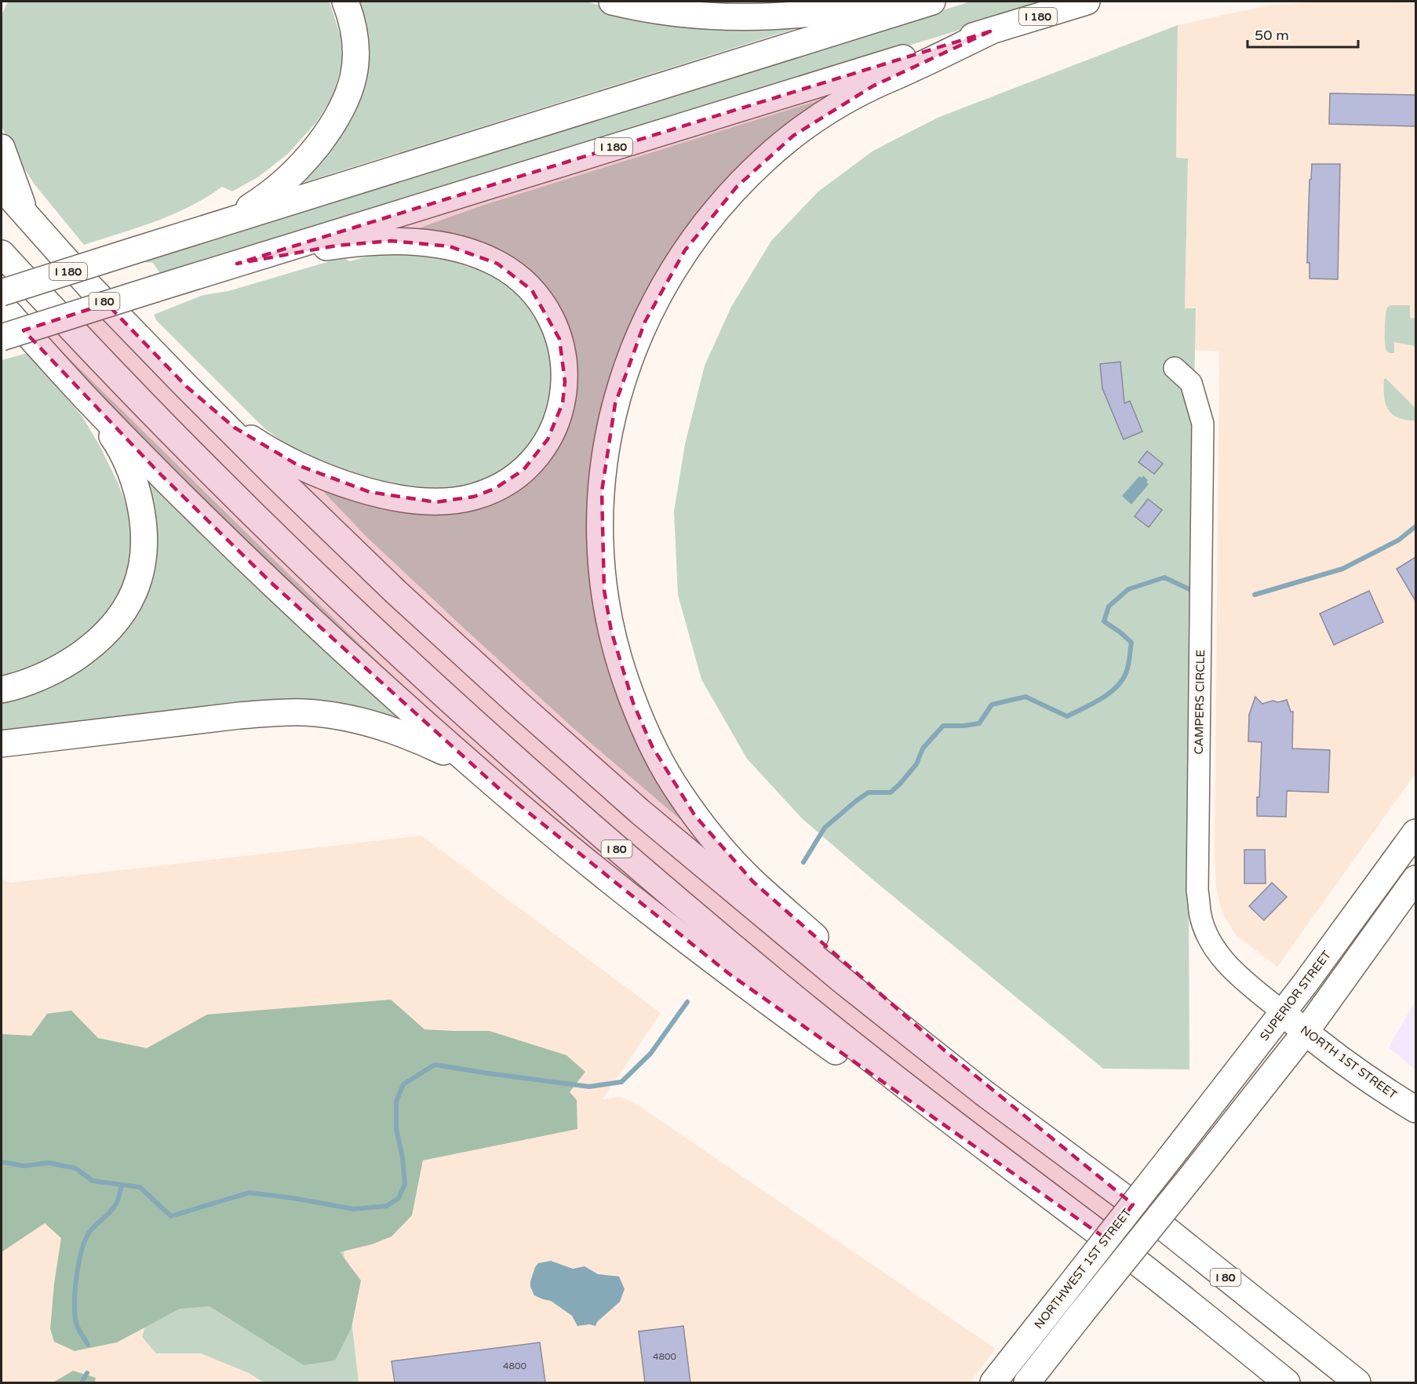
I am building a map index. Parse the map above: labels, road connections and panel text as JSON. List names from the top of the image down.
{
  "streets": {
    "main road": [
      "I 180",
      "I 80",
      "SUPERIOR STREET",
      "NORTH 1ST STREET",
      "NORTHWEST 1ST STREET"
    ],
    "street": ["CAMPERS CIRCLE"]
  },
  "crossings": [
    ["CAMPERS CIRCLE", "SUPERIOR STREET"],
    ["CAMPERS CIRCLE", "NORTH 1ST STREET"],
    ["SUPERIOR STREET", "NORTH 1ST STREET"],
    ["SUPERIOR STREET", "NORTHWEST 1ST STREET"]
  ],
  "house_numbers": ["4800", "4800"],
  "scale_bar": "50 m"
}
